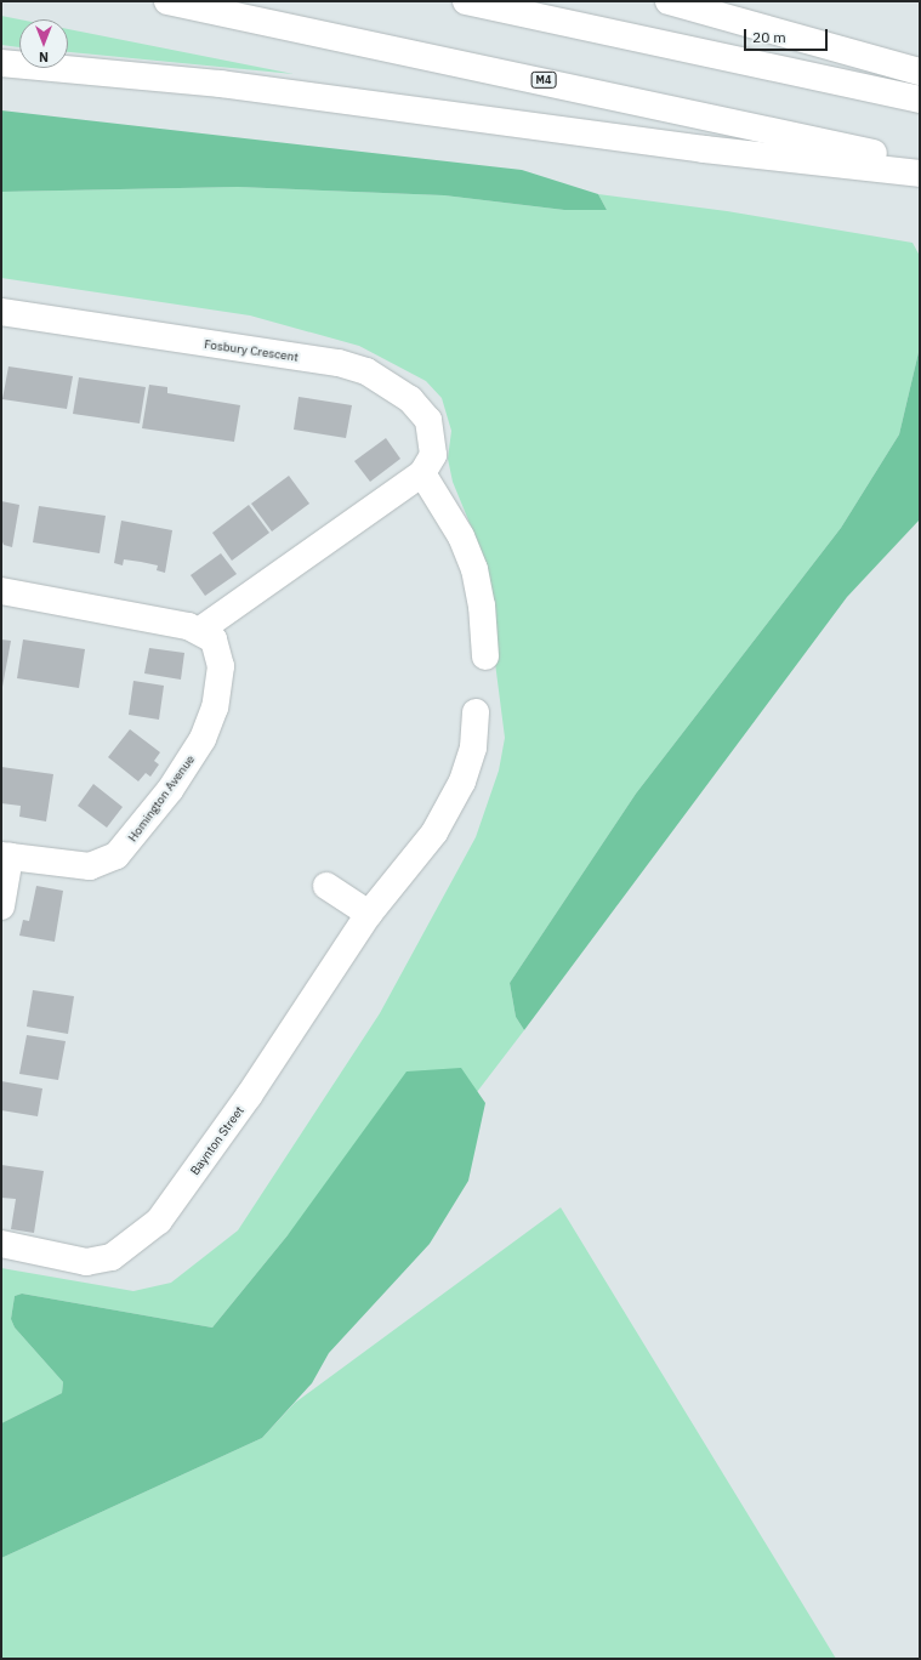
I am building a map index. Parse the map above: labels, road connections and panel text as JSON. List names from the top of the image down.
{
  "streets": {
    "main road": [
      "M4",
      "Fosbury Crescent",
      "Homington Avenue",
      "Baynton Street"
    ]
  },
  "crossings": [
    ["Fosbury Crescent", "Homington Avenue"]
  ],
  "scale_bar": "20 m",
  "north": "bottom"
}
